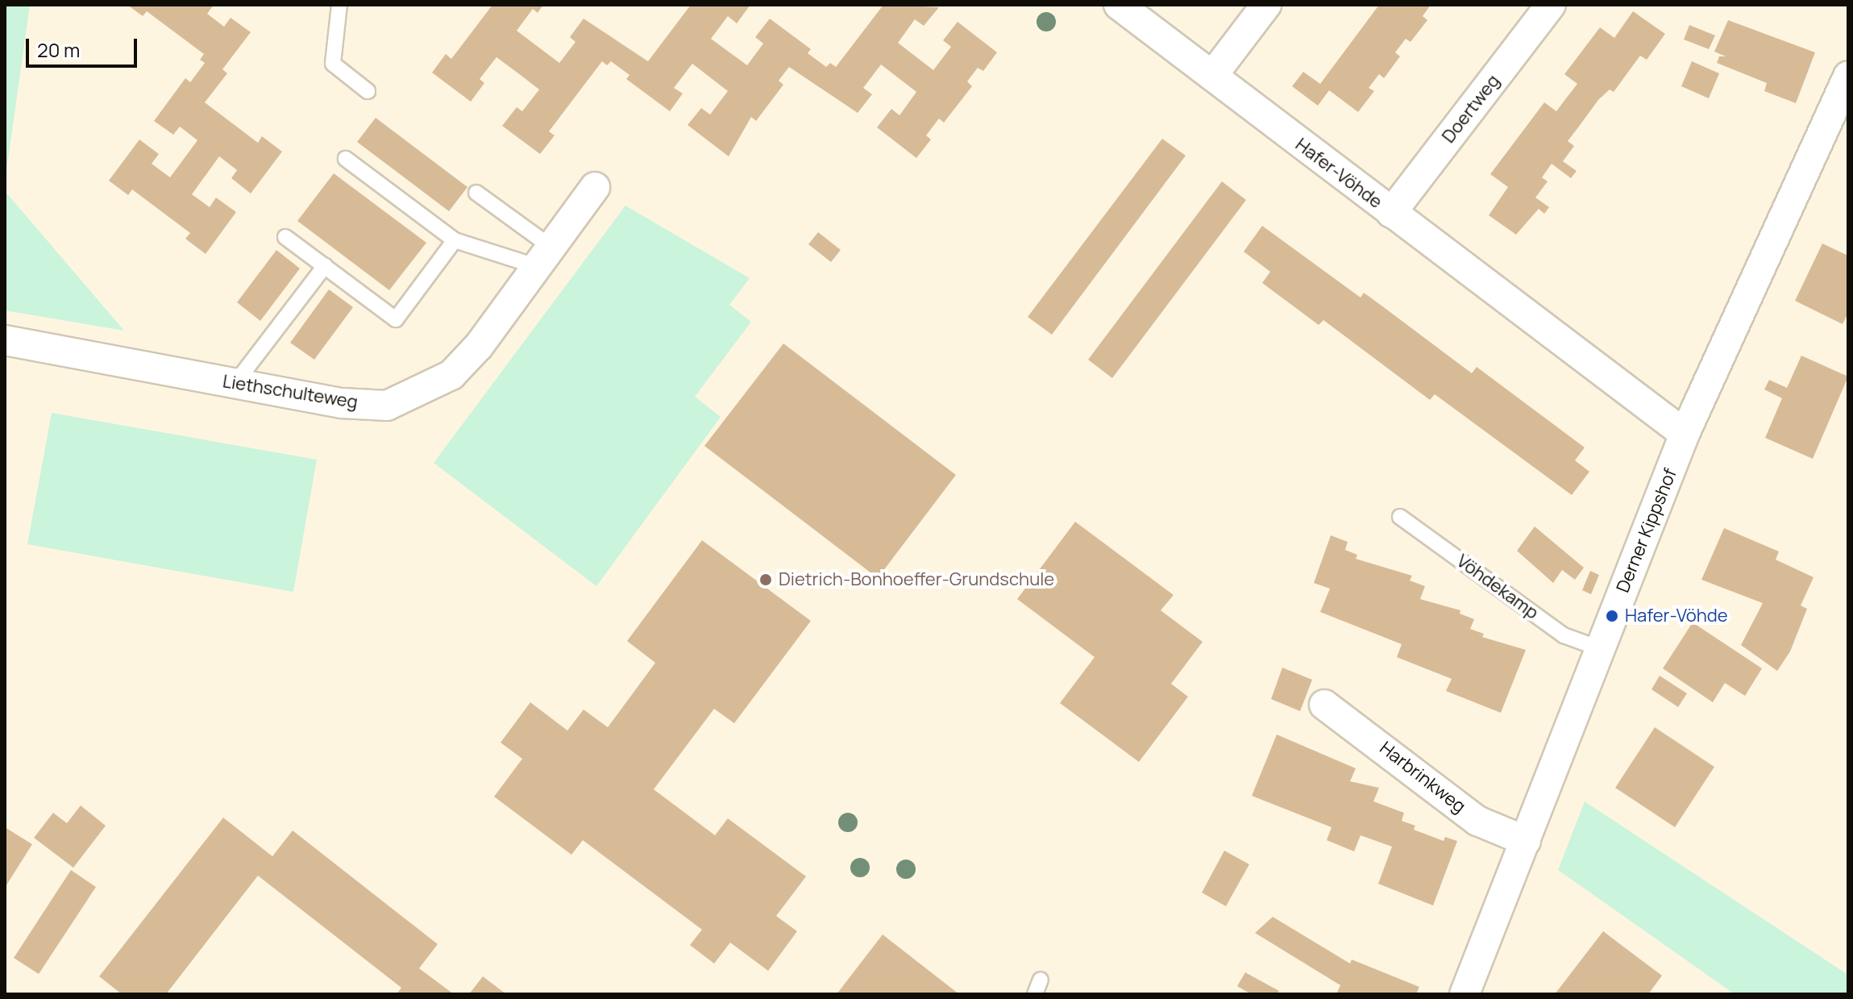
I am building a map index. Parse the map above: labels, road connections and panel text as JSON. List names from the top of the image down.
{
  "streets": {
    "street": [
      "Doertweg",
      "Hafer-Vöhde",
      "Liethschulteweg",
      "Derner Kippshof",
      "Harbrinkweg"
    ],
    "lane": ["Vöhdekamp"]
  },
  "crossings": [
    ["Doertweg", "Hafer-Vöhde"],
    ["Hafer-Vöhde", "Derner Kippshof"],
    ["Derner Kippshof", "Vöhdekamp"],
    ["Derner Kippshof", "Harbrinkweg"]
  ],
  "places": ["Dietrich-Bonhoeffer-Grundschule", "Hafer-Vöhde"],
  "scale_bar": "20 m"
}
